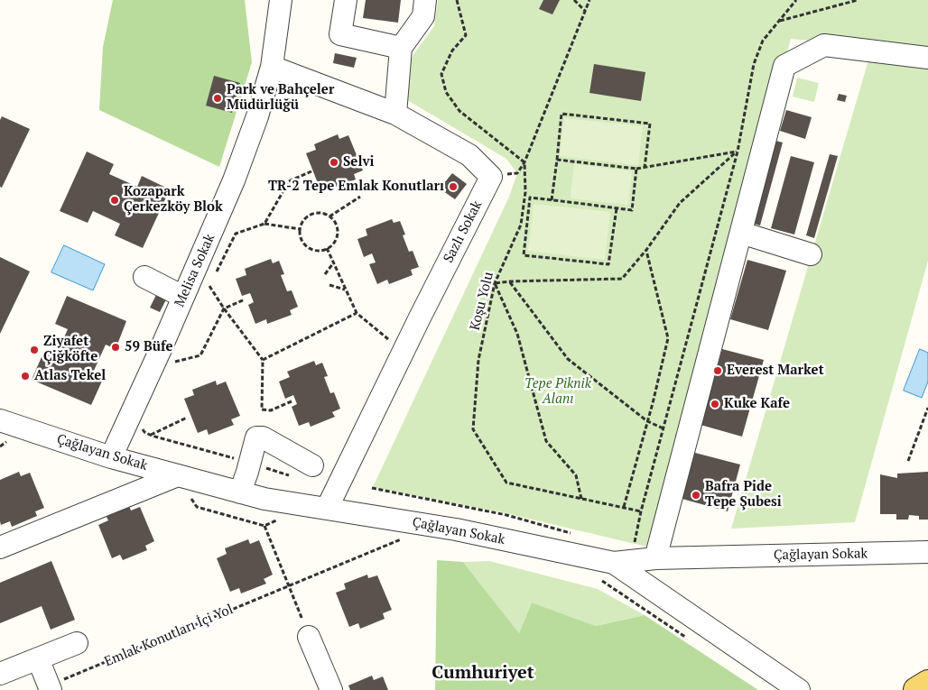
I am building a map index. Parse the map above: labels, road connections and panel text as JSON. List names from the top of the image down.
{
  "streets": {
    "street": ["Sazlı Sokak", "Melisa Sokak", "Çağlayan Sokak"],
    "path": ["Koşu Yolu", "Emlak Konutları İçi Yol"]
  },
  "crossings": [
    ["Sazlı Sokak", "Çağlayan Sokak"],
    ["Melisa Sokak", "Çağlayan Sokak"],
    ["Çağlayan Sokak", "Emlak Konutları İçi Yol"]
  ],
  "districts": ["Cumhuriyet"],
  "parks": ["Tepe Piknik Alanı"],
  "places": [
    "Park ve Bahçeler Müdürlüğü",
    "Selvi",
    "TR-2 Tepe Emlak Konutları",
    "Kozapark Çerkezköy Blok",
    "59 Büfe",
    "Ziyafet Çiğköfte",
    "Everest Market",
    "Atlas Tekel",
    "Kuke Kafe",
    "Bafra Pide Tepe Şubesi"
  ]
}
